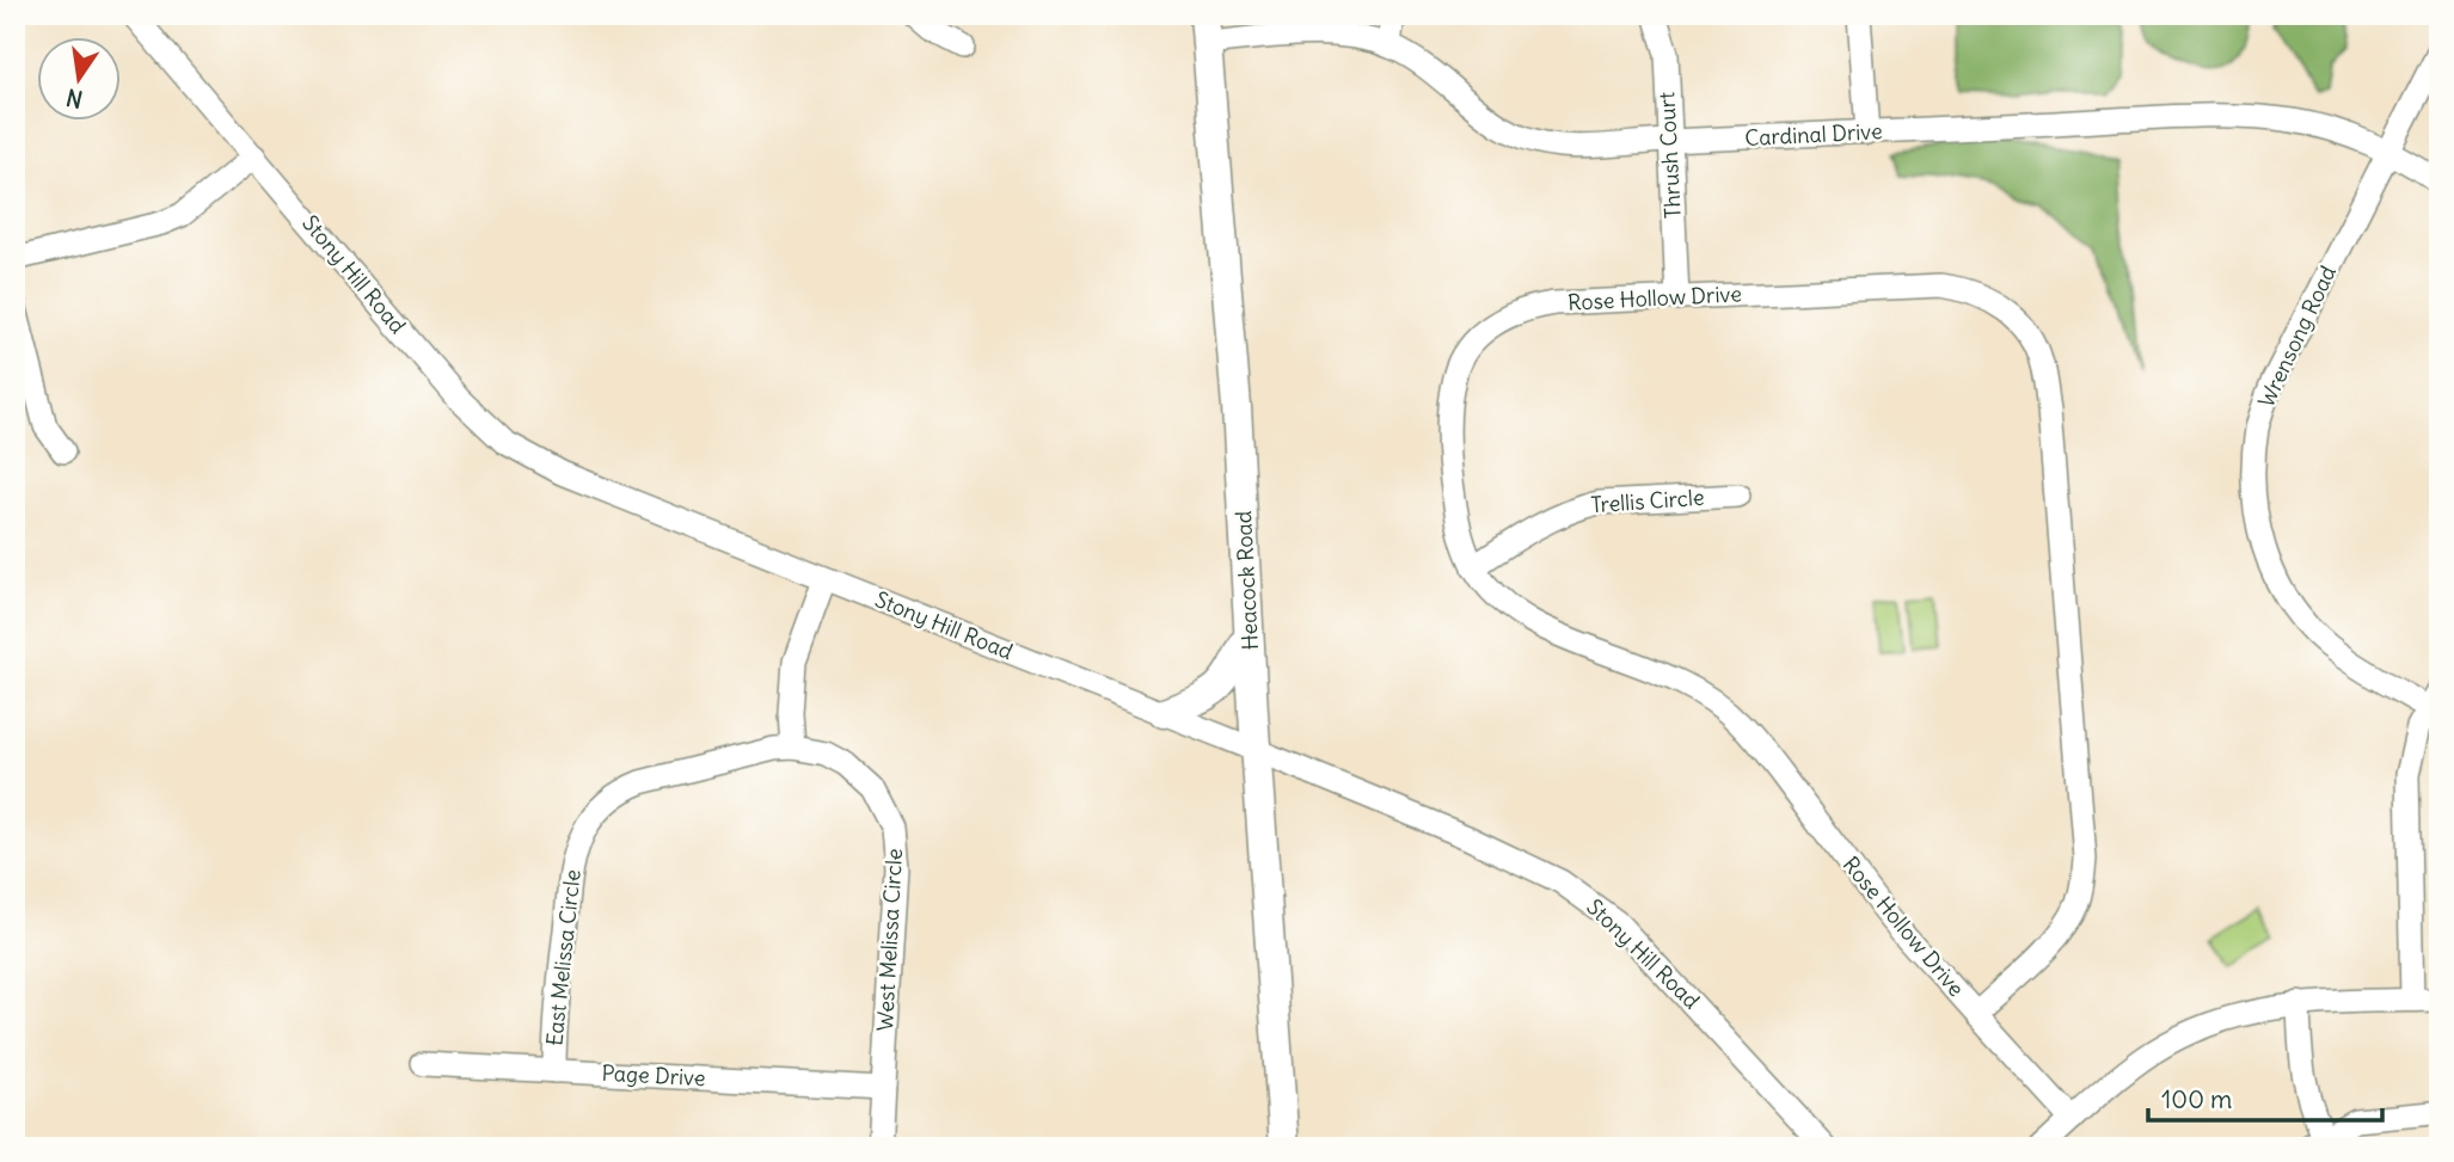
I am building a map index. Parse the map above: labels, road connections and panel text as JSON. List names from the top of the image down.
{
  "streets": {
    "main road": ["Heacock Road"],
    "street": [
      "Cardinal Drive",
      "Thrush Court",
      "Stony Hill Road",
      "Rose Hollow Drive",
      "Wrensong Road",
      "Trellis Circle",
      "West Melissa Circle",
      "East Melissa Circle",
      "Page Drive"
    ]
  },
  "crossings": [
    ["Cardinal Drive", "Thrush Court"],
    ["Cardinal Drive", "Wrensong Road"],
    ["Cardinal Drive", "Heacock Road"],
    ["Thrush Court", "Rose Hollow Drive"],
    ["Stony Hill Road", "Heacock Road"],
    ["Rose Hollow Drive", "Trellis Circle"],
    ["West Melissa Circle", "East Melissa Circle"],
    ["West Melissa Circle", "Page Drive"],
    ["East Melissa Circle", "Page Drive"]
  ],
  "scale_bar": "100 m",
  "north": "bottom"
}
